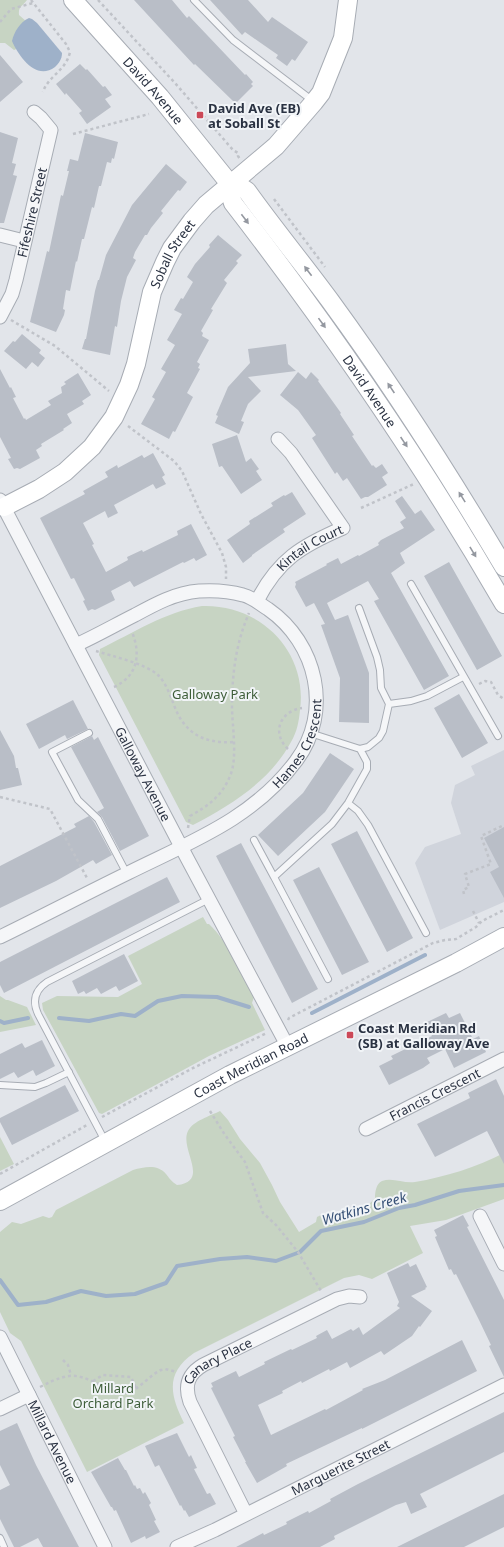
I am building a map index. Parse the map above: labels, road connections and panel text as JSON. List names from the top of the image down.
{
  "streets": {
    "main road": ["David Avenue", "Soball Street", "Coast Meridian Road"],
    "street": [
      "Fifeshire Street",
      "Kintail Court",
      "Hames Crescent",
      "Galloway Avenue",
      "Francis Crescent",
      "Canary Place",
      "Millard Avenue",
      "Marguerite Street"
    ]
  },
  "crossings": [
    ["David Avenue", "Soball Street"],
    ["Soball Street", "Galloway Avenue"],
    ["Kintail Court", "Hames Crescent"],
    ["Hames Crescent", "Galloway Avenue"],
    ["Galloway Avenue", "Coast Meridian Road"],
    ["Canary Place", "Marguerite Street"]
  ],
  "water": ["Watkins Creek"],
  "parks": ["Galloway Park", "Millard Orchard Park"],
  "places": {
    "transit": ["David Ave (EB) at Soball St", "Coast Meridian Rd (SB) at Galloway Ave"]
  }
}
